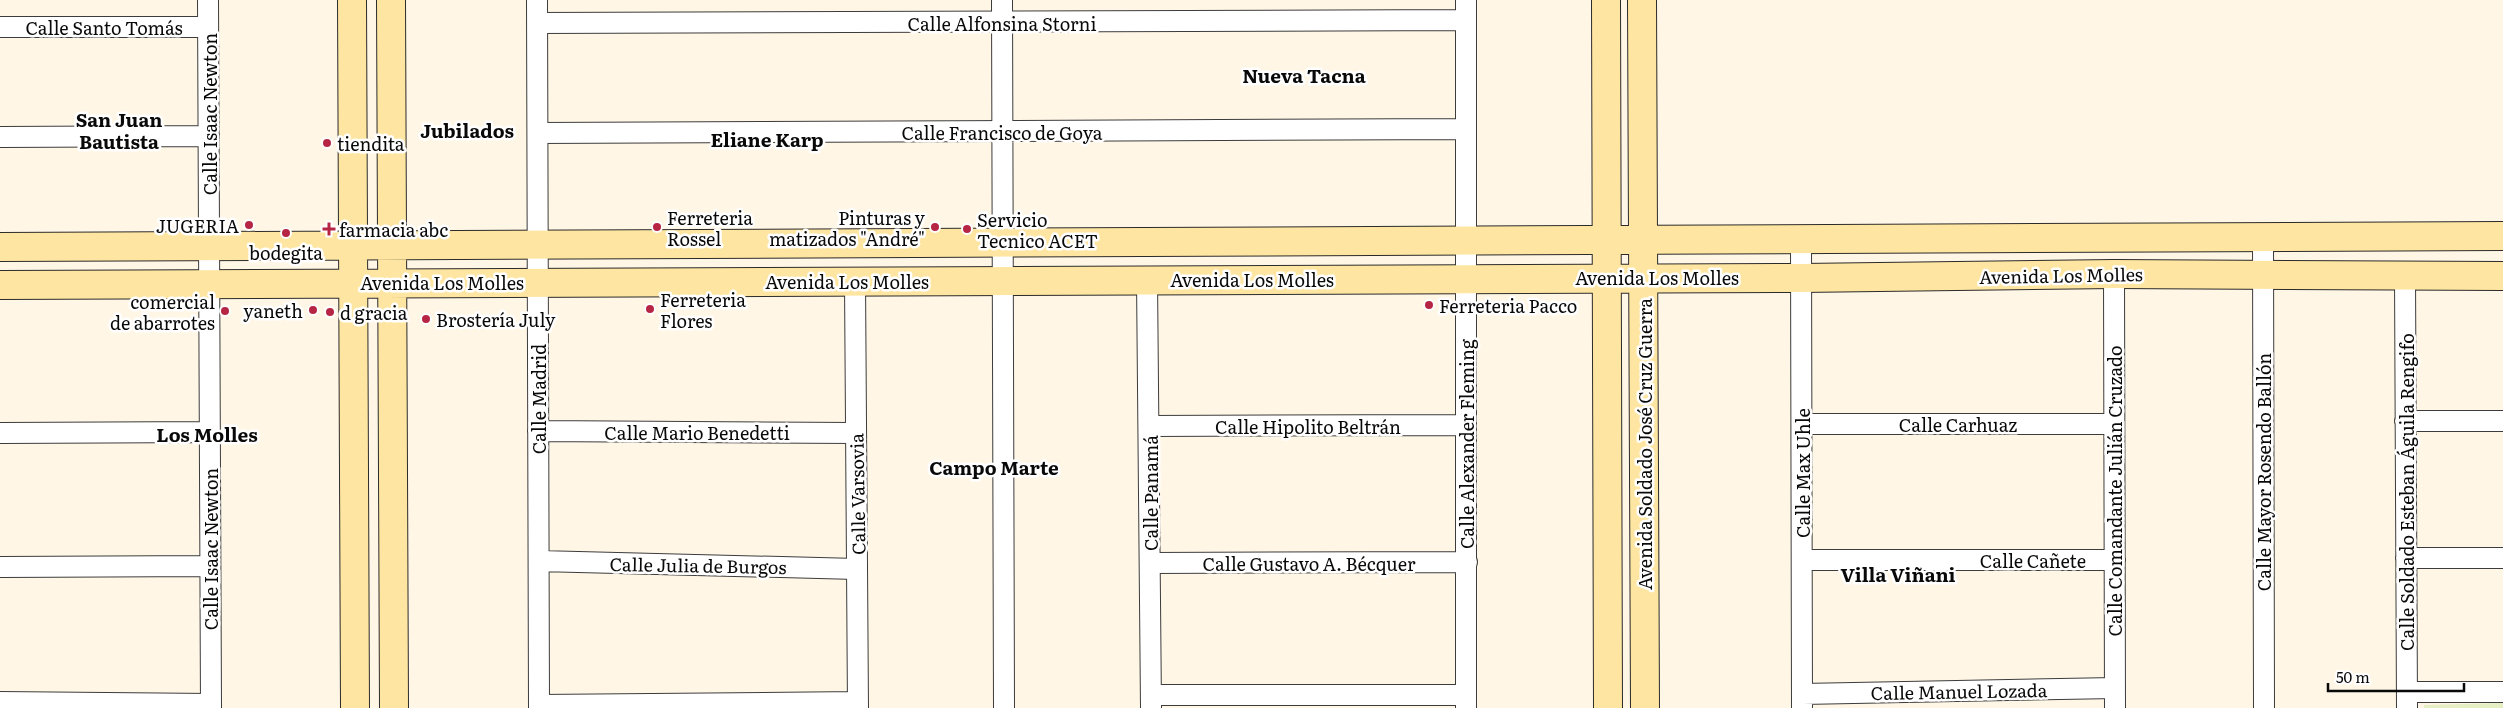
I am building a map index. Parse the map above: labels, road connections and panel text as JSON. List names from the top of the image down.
{
  "streets": {
    "street": [
      "Calle Alfonsina Storni",
      "Calle Santo Tomás",
      "Calle Isaac Newton",
      "Calle Francisco de Goya",
      "Avenida Los Molles",
      "Calle Madrid",
      "Calle Carhuaz",
      "Calle Hipolito Beltrán",
      "Calle Mario Benedetti",
      "Calle Alexander Fleming",
      "Avenida Soldado José Cruz Guerra",
      "Calle Mayor Rosendo Ballón",
      "Calle Max Uhle",
      "Calle Comandante Julián Cruzado",
      "Calle Soldado Esteban Águila Rengifo",
      "Calle Panamá",
      "Calle Varsovia",
      "Calle Cañete",
      "Calle Gustavo A. Bécquer",
      "Calle Julia de Burgos",
      "Calle Manuel Lozada"
    ]
  },
  "crossings": [
    ["Calle Alfonsina Storni", "Calle Madrid"],
    ["Calle Alfonsina Storni", "Calle Alexander Fleming"],
    ["Calle Santo Tomás", "Calle Isaac Newton"],
    ["Calle Isaac Newton", "Avenida Los Molles"],
    ["Calle Francisco de Goya", "Calle Madrid"],
    ["Calle Francisco de Goya", "Calle Alexander Fleming"],
    ["Avenida Los Molles", "Calle Madrid"],
    ["Avenida Los Molles", "Calle Alexander Fleming"],
    ["Avenida Los Molles", "Avenida Soldado José Cruz Guerra"],
    ["Avenida Los Molles", "Calle Mayor Rosendo Ballón"],
    ["Avenida Los Molles", "Calle Max Uhle"],
    ["Avenida Los Molles", "Calle Comandante Julián Cruzado"],
    ["Avenida Los Molles", "Calle Soldado Esteban Águila Rengifo"],
    ["Avenida Los Molles", "Calle Panamá"],
    ["Avenida Los Molles", "Calle Varsovia"],
    ["Calle Madrid", "Calle Mario Benedetti"],
    ["Calle Madrid", "Calle Julia de Burgos"],
    ["Calle Carhuaz", "Calle Max Uhle"],
    ["Calle Carhuaz", "Calle Comandante Julián Cruzado"],
    ["Calle Hipolito Beltrán", "Calle Alexander Fleming"],
    ["Calle Hipolito Beltrán", "Calle Panamá"],
    ["Calle Mario Benedetti", "Calle Varsovia"],
    ["Calle Alexander Fleming", "Calle Gustavo A. Bécquer"],
    ["Calle Max Uhle", "Calle Cañete"],
    ["Calle Max Uhle", "Calle Manuel Lozada"],
    ["Calle Comandante Julián Cruzado", "Calle Cañete"],
    ["Calle Comandante Julián Cruzado", "Calle Manuel Lozada"],
    ["Calle Panamá", "Calle Gustavo A. Bécquer"],
    ["Calle Varsovia", "Calle Julia de Burgos"]
  ],
  "districts": [
    "Nueva Tacna",
    "San Juan Bautista",
    "Jubilados",
    "Eliane Karp",
    "Los Molles",
    "Campo Marte",
    "Villa Viñani"
  ],
  "places": {
    "other": [
      "tiendita",
      "JUGERIA",
      "Ferreteria Rossel",
      "Pinturas y matizados \"André\"",
      "Servicio Tecnico ACET",
      "bodegita",
      "Ferreteria Pacco",
      "Ferreteria Flores",
      "yaneth",
      "comercial de abarrotes",
      "d gracia",
      "Brostería July"
    ],
    "health": ["farmacia abc"]
  },
  "scale_bar": "50 m"
}
